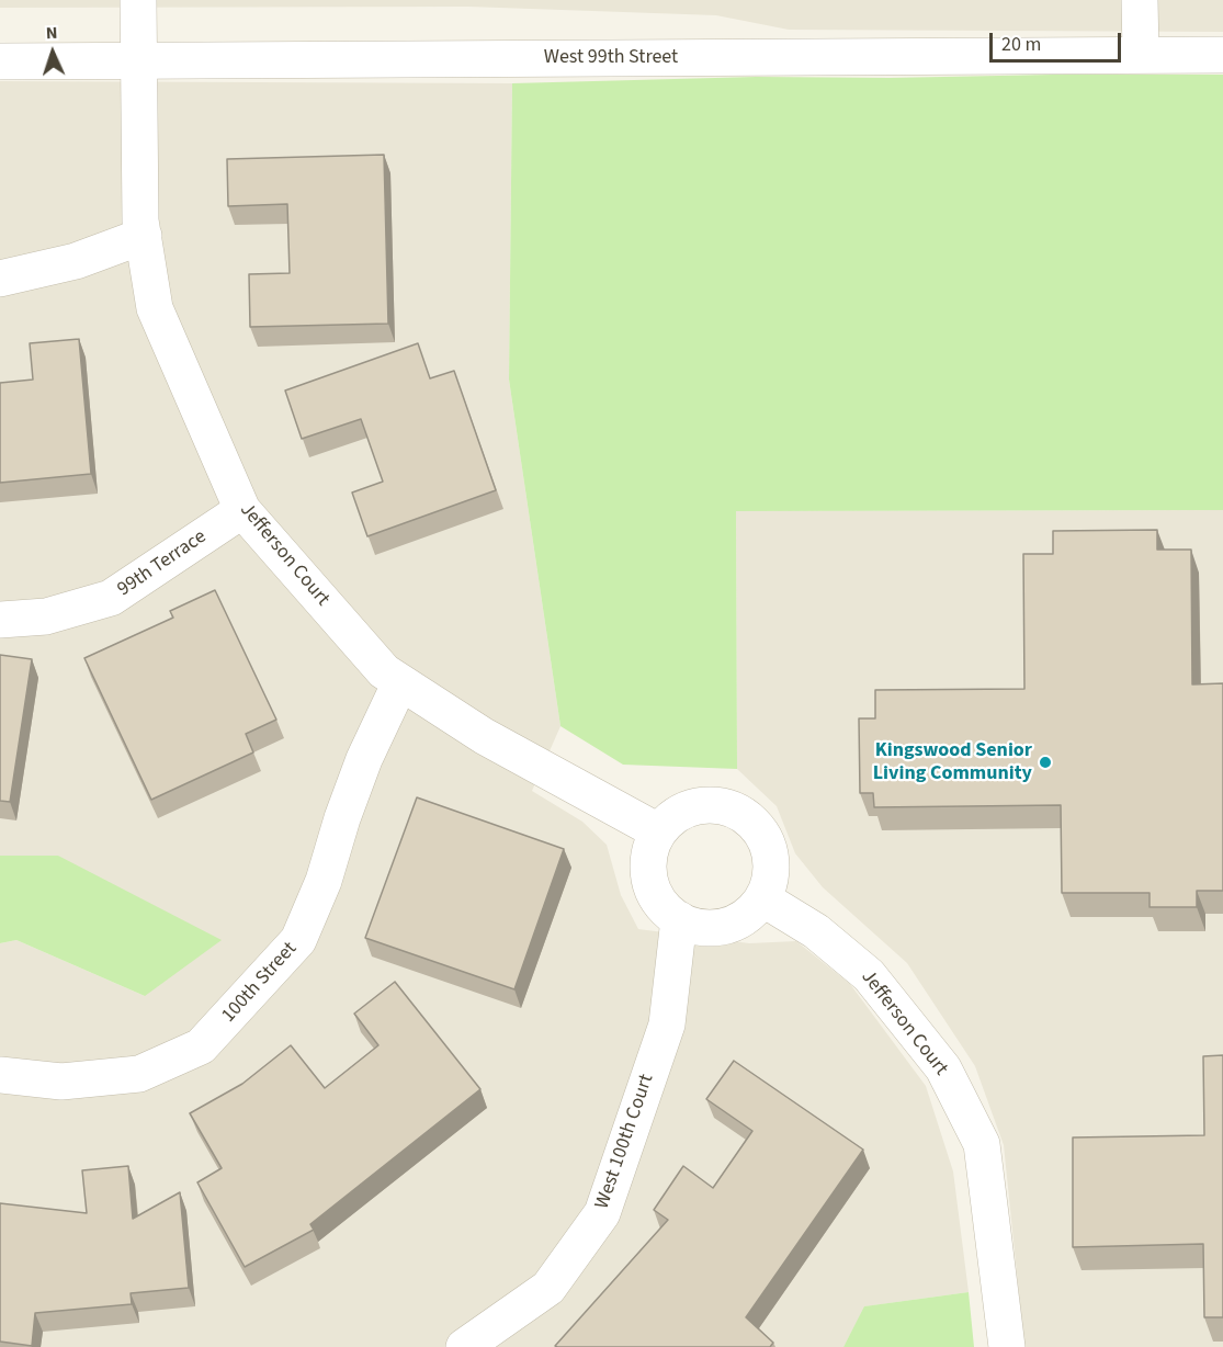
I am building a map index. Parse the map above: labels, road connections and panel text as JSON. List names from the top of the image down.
{
  "streets": {
    "street": [
      "West 99th Street",
      "Jefferson Court",
      "99th Terrace",
      "100th Street",
      "West 100th Court"
    ]
  },
  "crossings": [
    ["West 99th Street", "Jefferson Court"],
    ["Jefferson Court", "99th Terrace"],
    ["Jefferson Court", "100th Street"],
    ["Jefferson Court", "West 100th Court"]
  ],
  "places": ["Kingswood Senior Living Community"],
  "scale_bar": "20 m",
  "north": "top"
}
